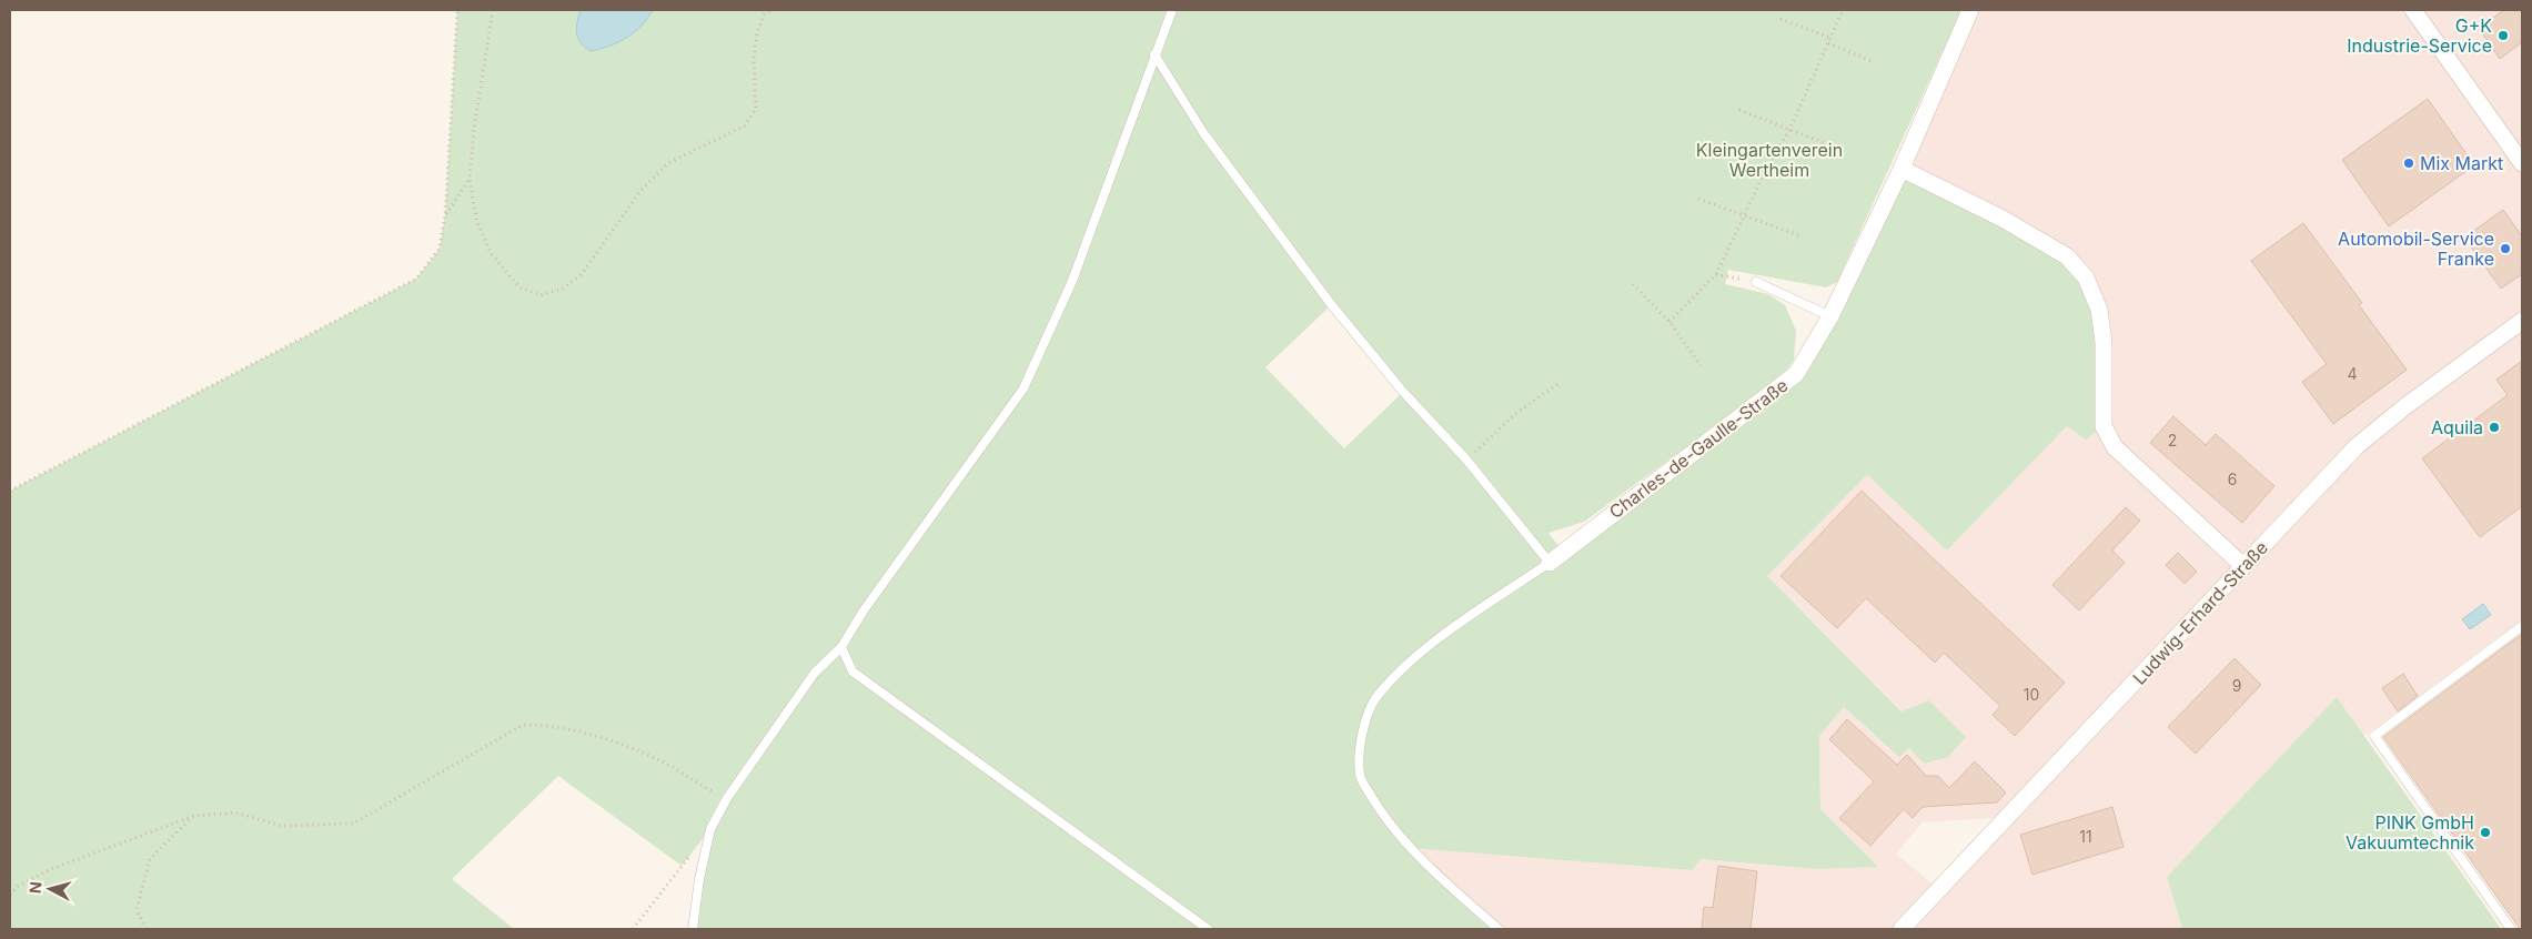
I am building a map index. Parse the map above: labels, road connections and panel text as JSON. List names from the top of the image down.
{
  "streets": {
    "street": ["Charles-de-Gaulle-Straße", "Ludwig-Erhard-Straße"]
  },
  "parks": ["Kleingartenverein Wertheim"],
  "places": [
    "G+K Industrie-Service",
    "Mix Markt",
    "Automobil-Service Franke",
    "Aquila",
    "PINK GmbH Vakuumtechnik"
  ],
  "house_numbers": [
    "4",
    "2",
    "6",
    "9",
    "10",
    "11"
  ],
  "north": "left"
}
